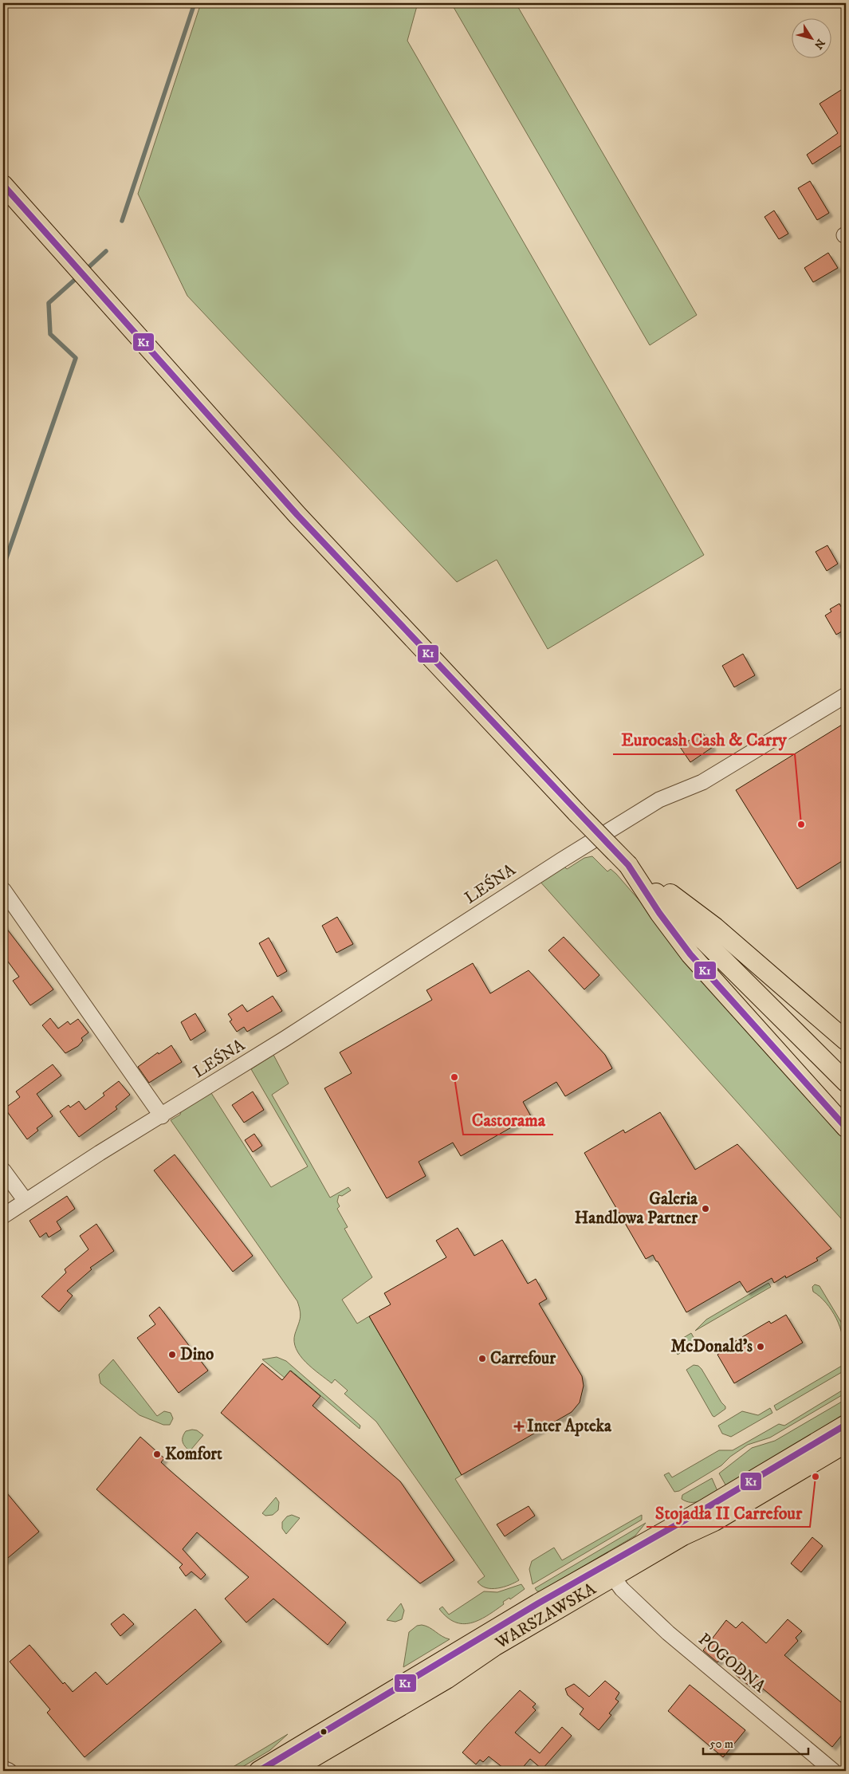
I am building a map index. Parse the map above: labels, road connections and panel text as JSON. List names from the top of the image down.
{
  "streets": {
    "main road": ["WARSZAWSKA"],
    "street": ["LEŚNA", "POGODNA"]
  },
  "crossings": [
    ["WARSZAWSKA", "POGODNA"]
  ],
  "places": {
    "other": [
      "Eurocash Cash & Carry",
      "Castorama",
      "Galeria Handlowa Partner",
      "McDonald's",
      "Dino",
      "Carrefour",
      "Komfort",
      "Stojadła II Carrefour"
    ],
    "health": ["Inter Apteka"]
  },
  "lines": ["transit line K1"],
  "scale_bar": "50 m",
  "north": "bottom right"
}
